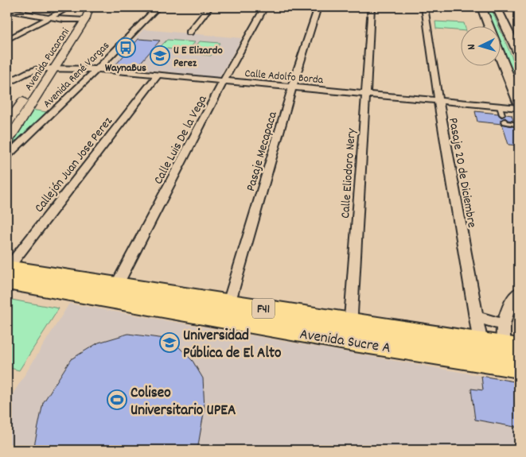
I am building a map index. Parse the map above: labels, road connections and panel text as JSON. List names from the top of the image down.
{
  "streets": {
    "main road": ["F41", "Avenida Sucre A"],
    "street": [
      "Avenida Pucarani",
      "Avenida René Vargas",
      "Calle Adolfo Borda",
      "Calle Luis De la Vega",
      "Pasaje Mecapaca",
      "Callejón Juan Jose Perez",
      "Pasaje 20 de Diciembre",
      "Calle Eliodoro Nery"
    ]
  },
  "crossings": [
    ["Avenida Pucarani", "Calle Adolfo Borda"],
    ["Avenida René Vargas", "Calle Adolfo Borda"],
    ["Calle Adolfo Borda", "Calle Luis De la Vega"],
    ["Calle Adolfo Borda", "Pasaje Mecapaca"],
    ["Calle Adolfo Borda", "Callejón Juan Jose Perez"],
    ["Calle Adolfo Borda", "Pasaje 20 de Diciembre"],
    ["Calle Adolfo Borda", "Calle Eliodoro Nery"],
    ["Calle Luis De la Vega", "Avenida Sucre A"],
    ["Pasaje Mecapaca", "Avenida Sucre A"],
    ["Callejón Juan Jose Perez", "Avenida Sucre A"],
    ["Pasaje 20 de Diciembre", "Avenida Sucre A"],
    ["Calle Eliodoro Nery", "Avenida Sucre A"]
  ],
  "places": {
    "bus stop": ["WaynaBus"],
    "school or university": ["U E Elizardo Perez", "Universidad Pública de El Alto"],
    "sports": ["Coliseo Universitario UPEA"]
  },
  "north": "left"
}
